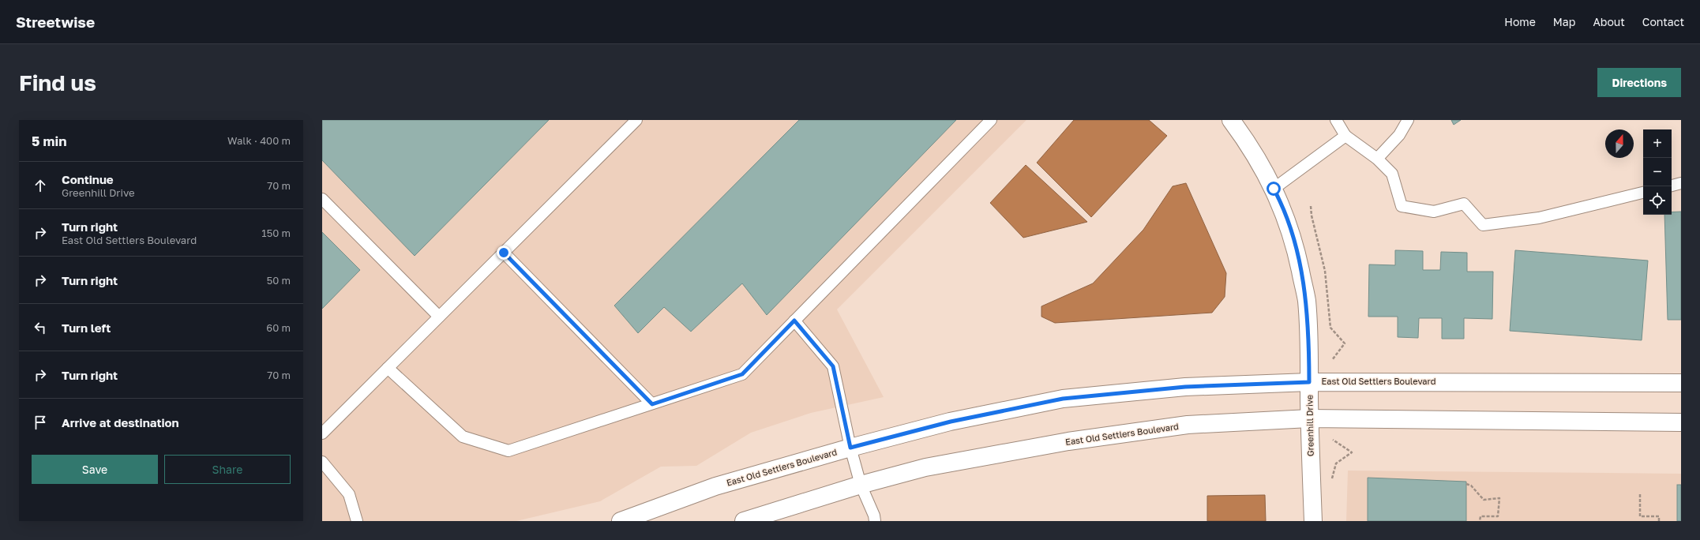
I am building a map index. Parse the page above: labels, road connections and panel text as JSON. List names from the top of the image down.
{
  "streets": {
    "main road": ["East Old Settlers Boulevard", "Greenhill Drive"]
  },
  "crossings": [
    ["East Old Settlers Boulevard", "Greenhill Drive"]
  ],
  "north": "top",
  "page": {
    "header": "Streetwise",
    "nav": [
      "Home",
      "Map",
      "About",
      "Contact"
    ],
    "buttons": [
      "Directions",
      ["Save", "Share"]
    ],
    "title": "Find us",
    "heading": ["5 min", "Walk · 400 m"],
    "map_buttons": ["+", "−"],
    "list": [
      ["Continue", "Greenhill Drive", "70 m"],
      ["Turn right", "East Old Settlers Boulevard", "150 m"],
      ["Turn right", "50 m"],
      ["Turn left", "60 m"],
      ["Turn right", "70 m"],
      "Arrive at destination"
    ]
  }
}
